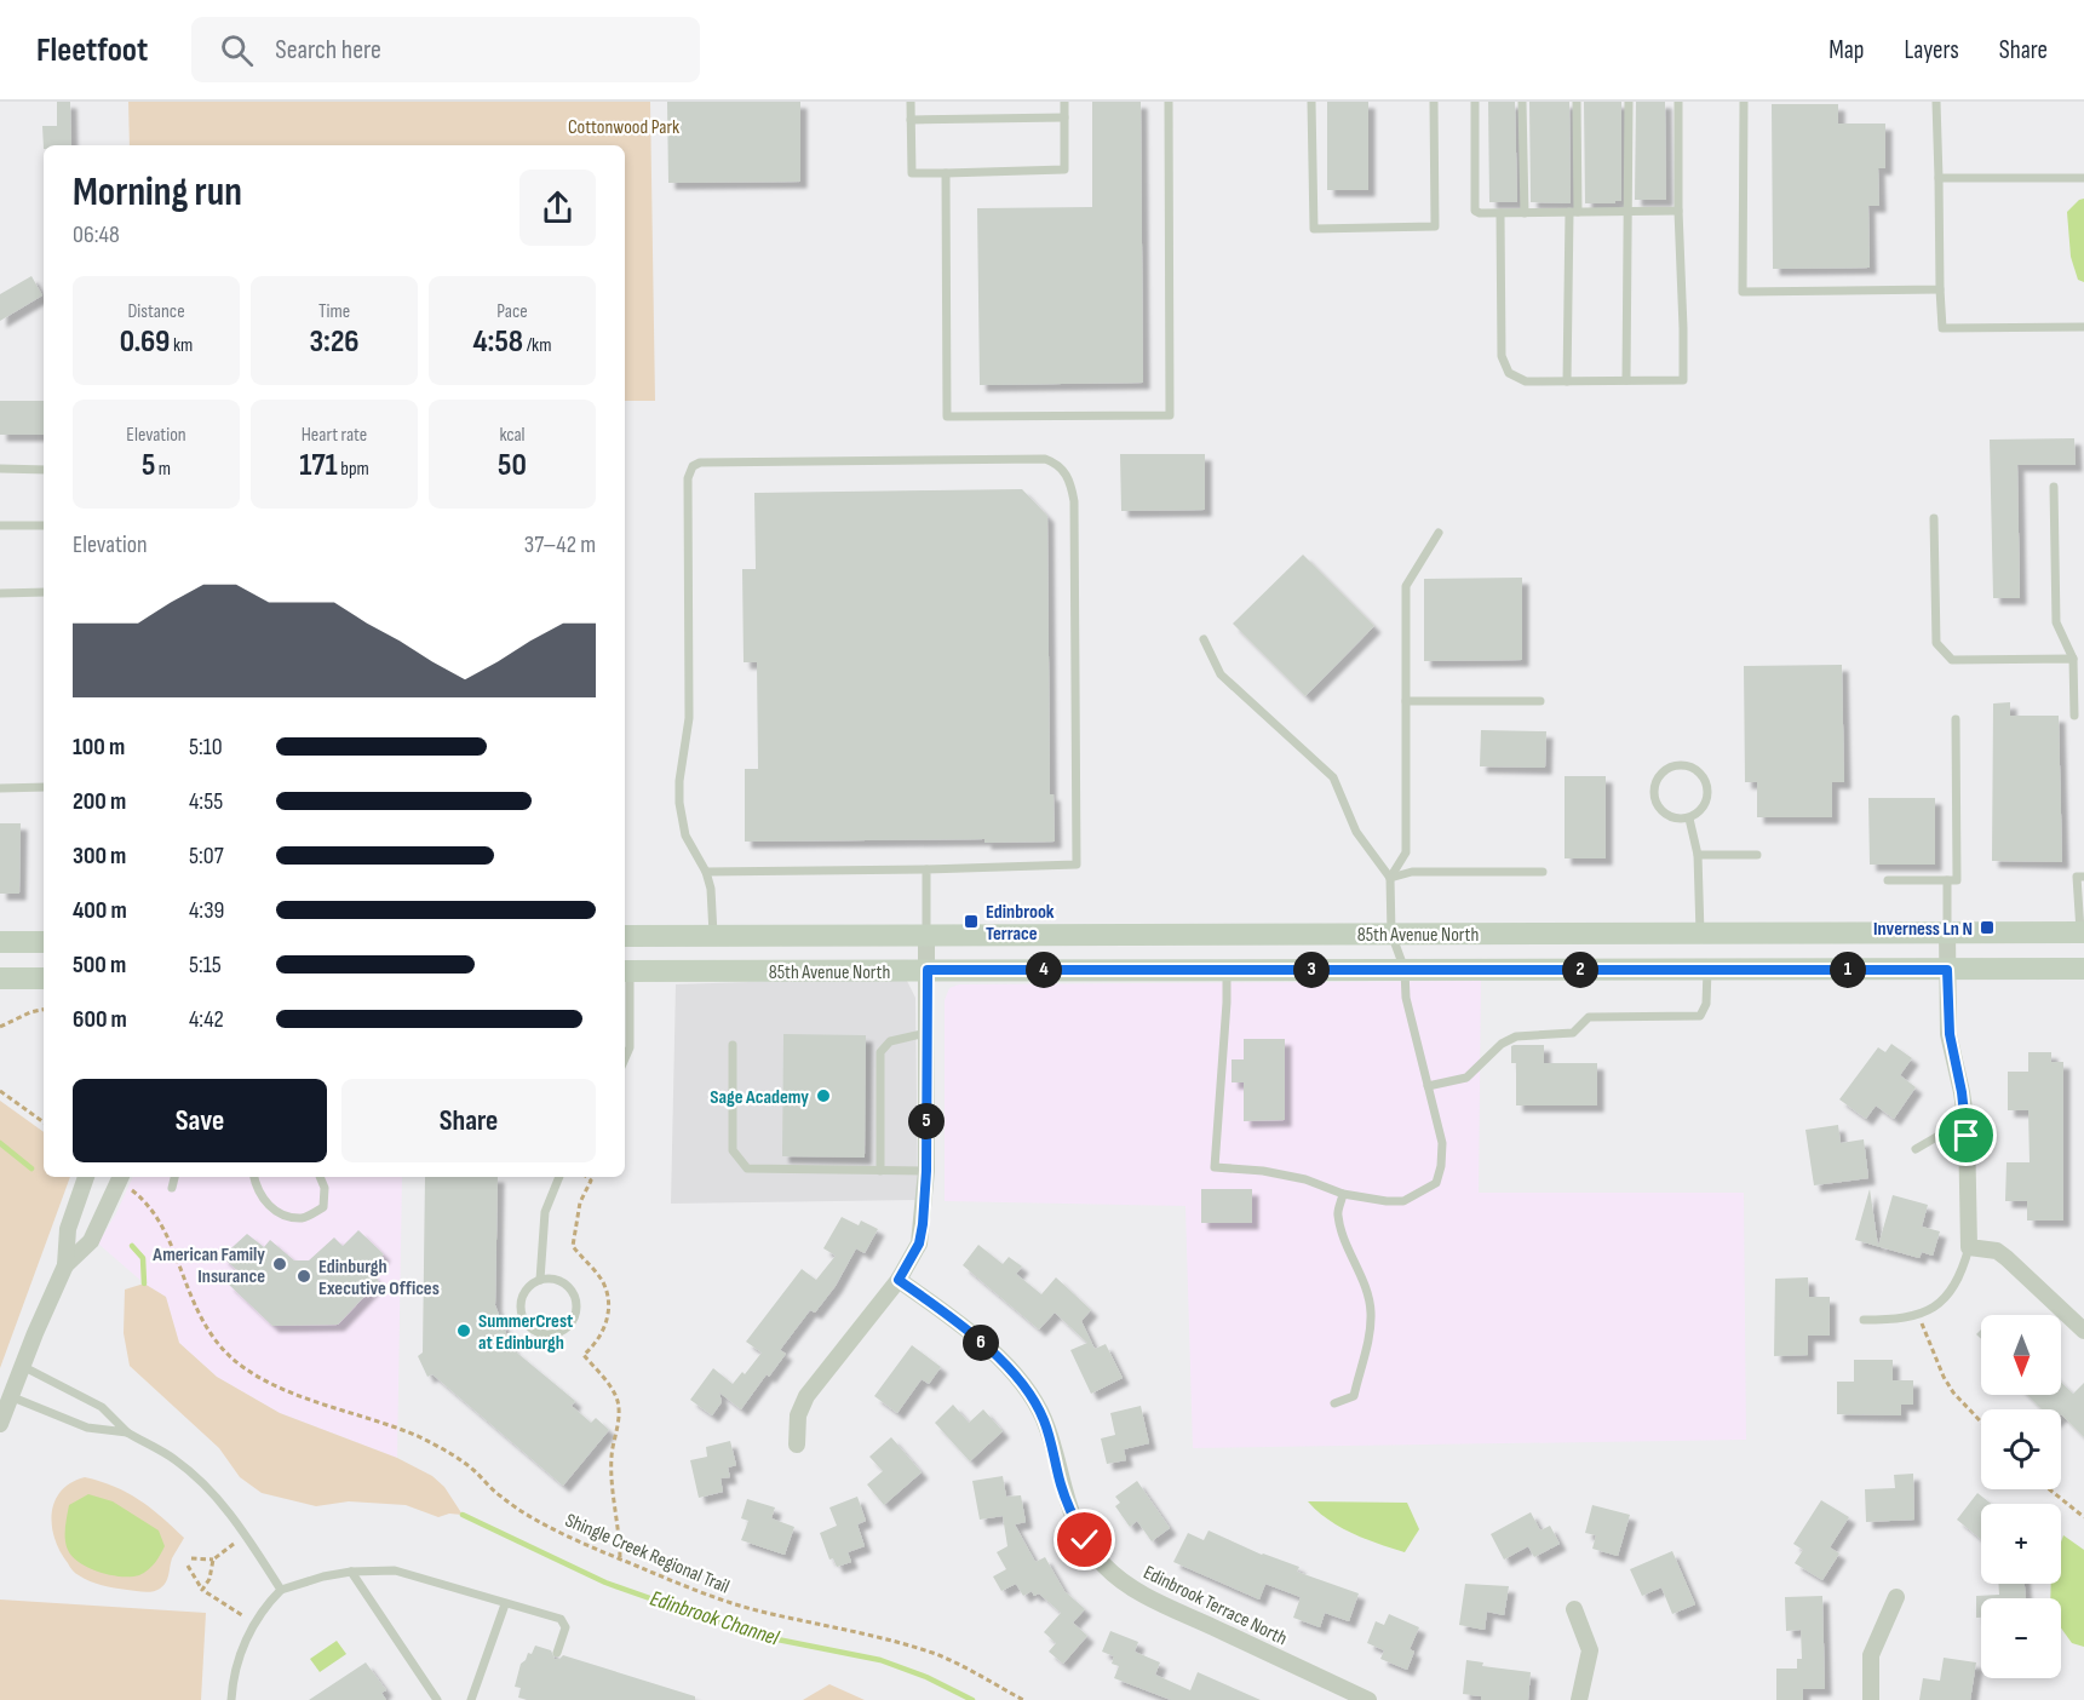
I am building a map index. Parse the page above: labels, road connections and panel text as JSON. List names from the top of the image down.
{
  "streets": {
    "main road": ["85th Avenue North"],
    "street": ["Edinbrook Terrace North"],
    "path": ["Shingle Creek Regional Trail"]
  },
  "water": ["Edinbrook Channel"],
  "parks": ["Cottonwood Park"],
  "places": {
    "transit": ["Edinbrook Terrace", "Inverness Ln N"],
    "other": [
      "Sage Academy",
      "American Family Insurance",
      "Edinburgh Executive Offices",
      "SummerCrest at Edinburgh"
    ]
  },
  "north": "bottom",
  "page": {
    "header": "Fleetfoot",
    "search": "Search here",
    "nav": ["Map", "Layers", "Share"],
    "heading": ["Morning run", "06:48"],
    "stats": [
      ["Distance", "0.69 km"],
      ["Time", "3:26"],
      ["Pace", "4:58 /km"],
      ["Elevation", "5 m"],
      ["Heart rate", "171 bpm"],
      ["kcal", "50"]
    ],
    "chart": ["Elevation", "37–42 m"],
    "list": [
      {
        "name": "100 m",
        "note": "5:10"
      },
      {
        "name": "200 m",
        "note": "4:55"
      },
      {
        "name": "300 m",
        "note": "5:07"
      },
      {
        "name": "400 m",
        "note": "4:39"
      },
      {
        "name": "500 m",
        "note": "5:15"
      },
      {
        "name": "600 m",
        "note": "4:42"
      }
    ],
    "pins": [
      "1",
      "2",
      "3",
      "4",
      "5",
      "6"
    ],
    "buttons": ["Save", "Share"],
    "map_buttons": ["+", "−"]
  }
}
